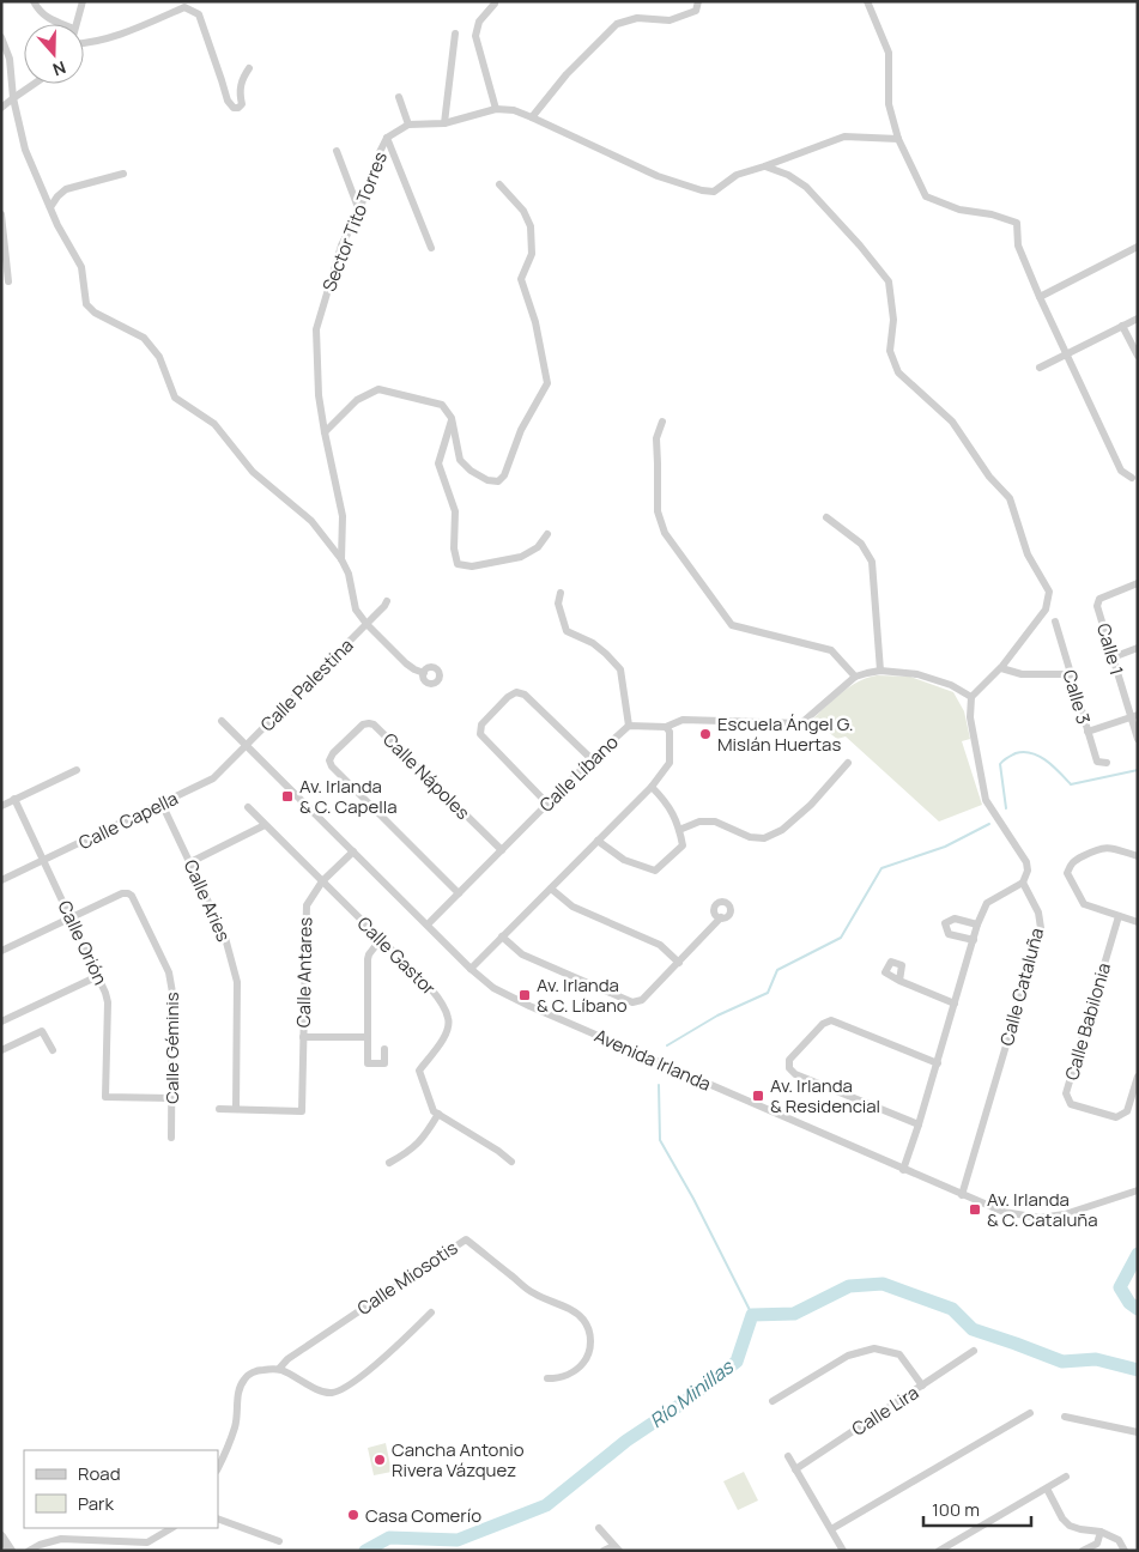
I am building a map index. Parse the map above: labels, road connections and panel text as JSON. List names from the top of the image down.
{
  "streets": {
    "street": [
      "Sector Tito Torres",
      "Calle 1",
      "Calle Palestina",
      "Calle 3",
      "Calle Líbano",
      "Calle Nápoles",
      "Calle Capella",
      "Calle Aries",
      "Calle Orión",
      "Calle Gastor",
      "Calle Antares",
      "Calle Cataluña",
      "Calle Babilonia",
      "Calle Géminis",
      "Avenida Irlanda",
      "Calle Miosotis",
      "Calle Lira"
    ]
  },
  "crossings": [
    ["Calle Palestina", "Calle Capella"],
    ["Calle Palestina", "Avenida Irlanda"],
    ["Calle Líbano", "Calle Nápoles"],
    ["Calle Líbano", "Avenida Irlanda"],
    ["Calle Capella", "Calle Aries"],
    ["Calle Capella", "Calle Orión"],
    ["Calle Capella", "Avenida Irlanda"],
    ["Calle Aries", "Calle Antares"],
    ["Calle Orión", "Calle Géminis"],
    ["Calle Gastor", "Calle Antares"],
    ["Calle Antares", "Avenida Irlanda"],
    ["Calle Cataluña", "Avenida Irlanda"]
  ],
  "water": ["Río Minillas"],
  "places": {
    "other": ["Escuela Ángel G. Mislán Huertas", "Cancha Antonio Rivera Vázquez", "Casa Comerío"],
    "transit": [
      "Av. Irlanda & C. Capella",
      "Av. Irlanda & C. Líbano",
      "Av. Irlanda & Residencial",
      "Av. Irlanda & C. Cataluña"
    ]
  },
  "legend": ["Road", "Park"],
  "scale_bar": "100 m",
  "north": "bottom"
}
